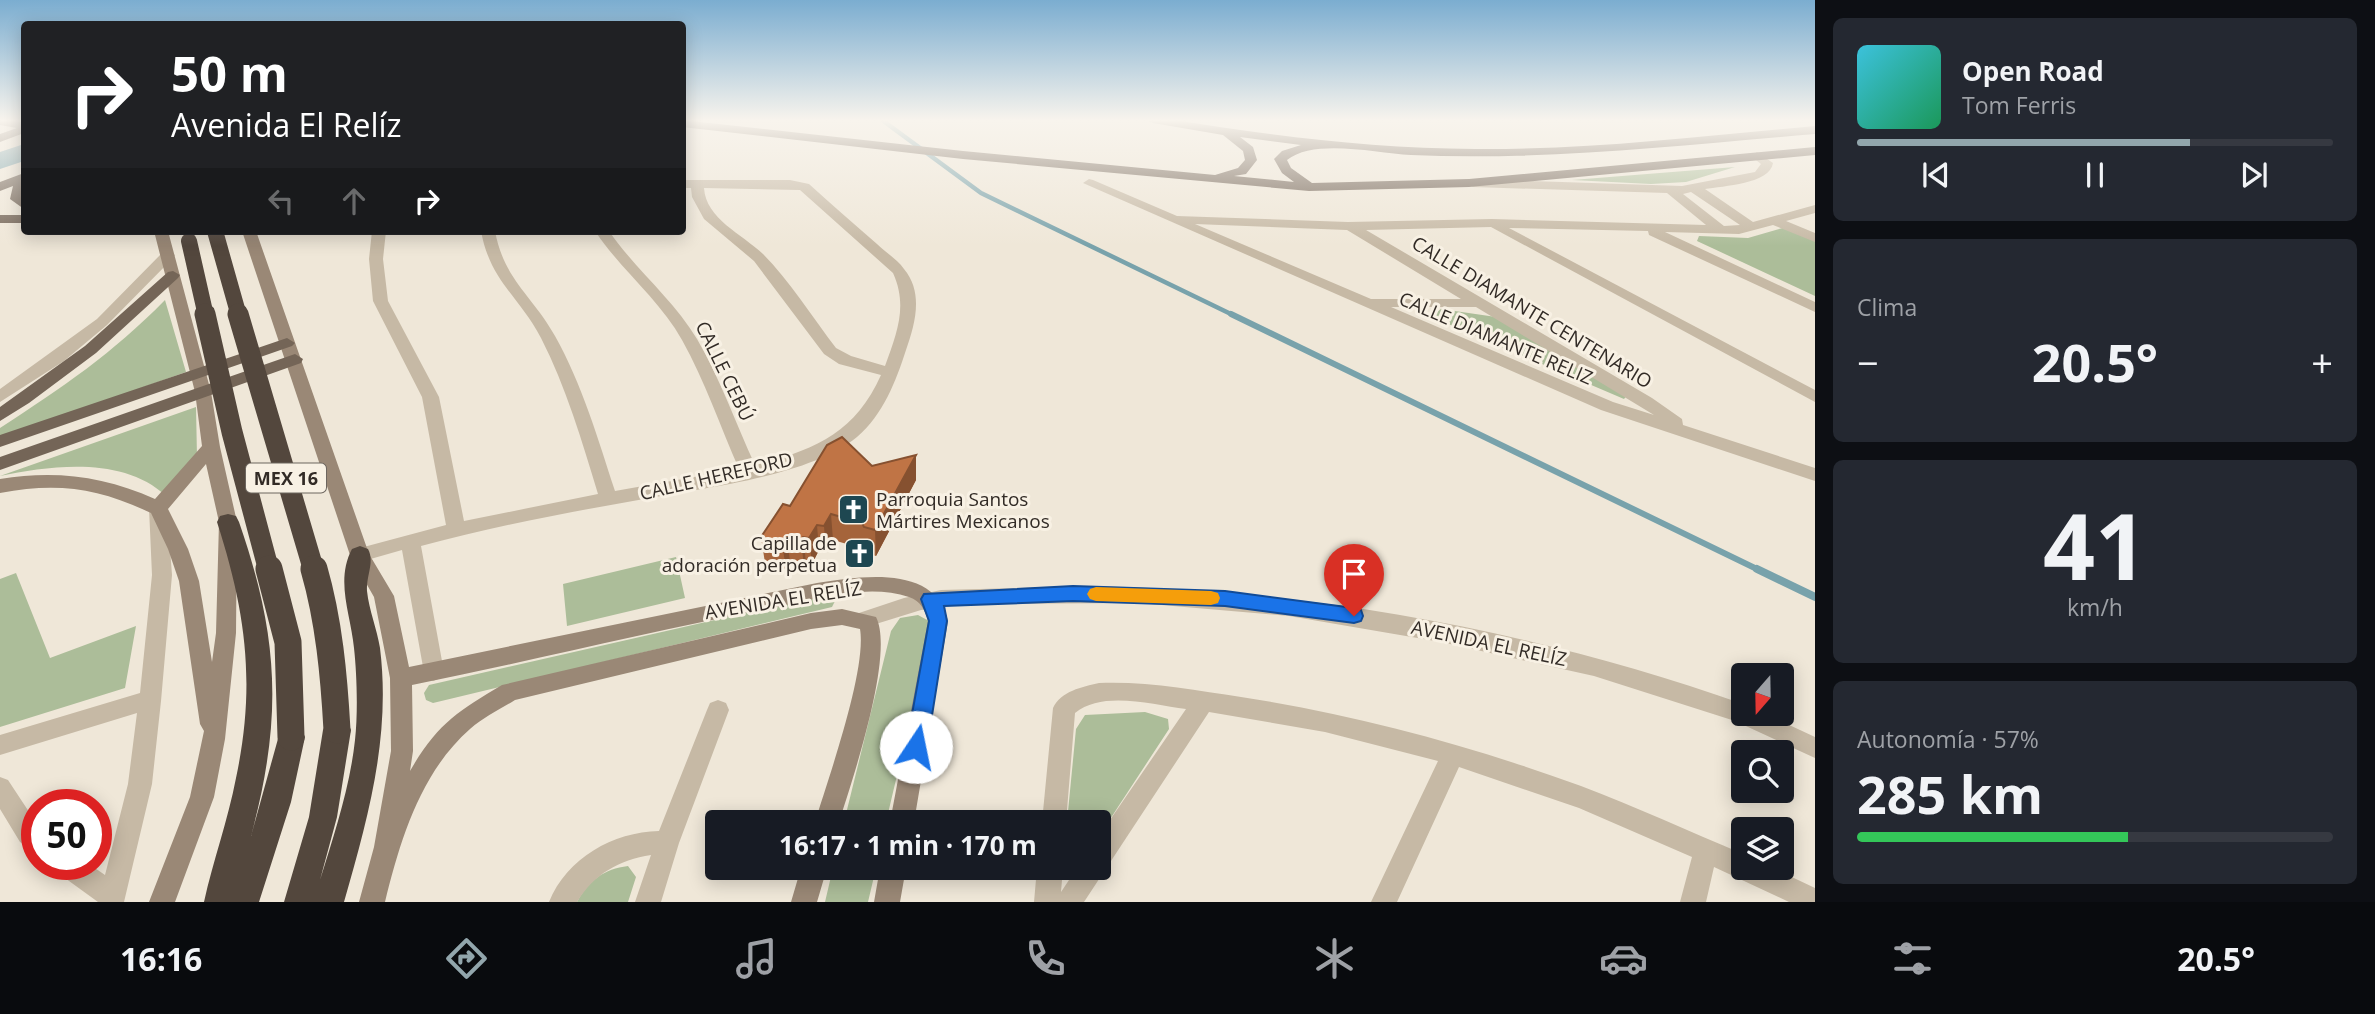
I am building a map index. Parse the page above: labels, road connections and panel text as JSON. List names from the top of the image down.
{
  "streets": {
    "highway": ["MEX 16"],
    "main road": ["AVENIDA EL RELÍZ"],
    "street": [
      "CALLE DIAMANTE CENTENARIO",
      "CALLE DIAMANTE RELIZ",
      "CALLE CEBÚ",
      "CALLE HEREFORD"
    ]
  },
  "crossings": [
    ["CALLE DIAMANTE CENTENARIO", "CALLE DIAMANTE RELIZ"],
    ["CALLE CEBÚ", "CALLE HEREFORD"]
  ],
  "places": {
    "church": ["Parroquia Santos Mártires Mexicanos", "Capilla de adoración perpetua"]
  },
  "north": "bottom",
  "page": {
    "turn": ["50 m", "Avenida El Relíz"],
    "song": ["Open Road", "Tom Ferris"],
    "tile": [
      "Clima",
      ["41", "km/h"],
      ["Autonomía · 57%", "285 km"]
    ],
    "heat": ["−", "20.5°", "+"],
    "limit": "50",
    "trip": "16:17 · 1 min · 170 m",
    "tabs": ["16:16", "20.5°"]
  }
}
